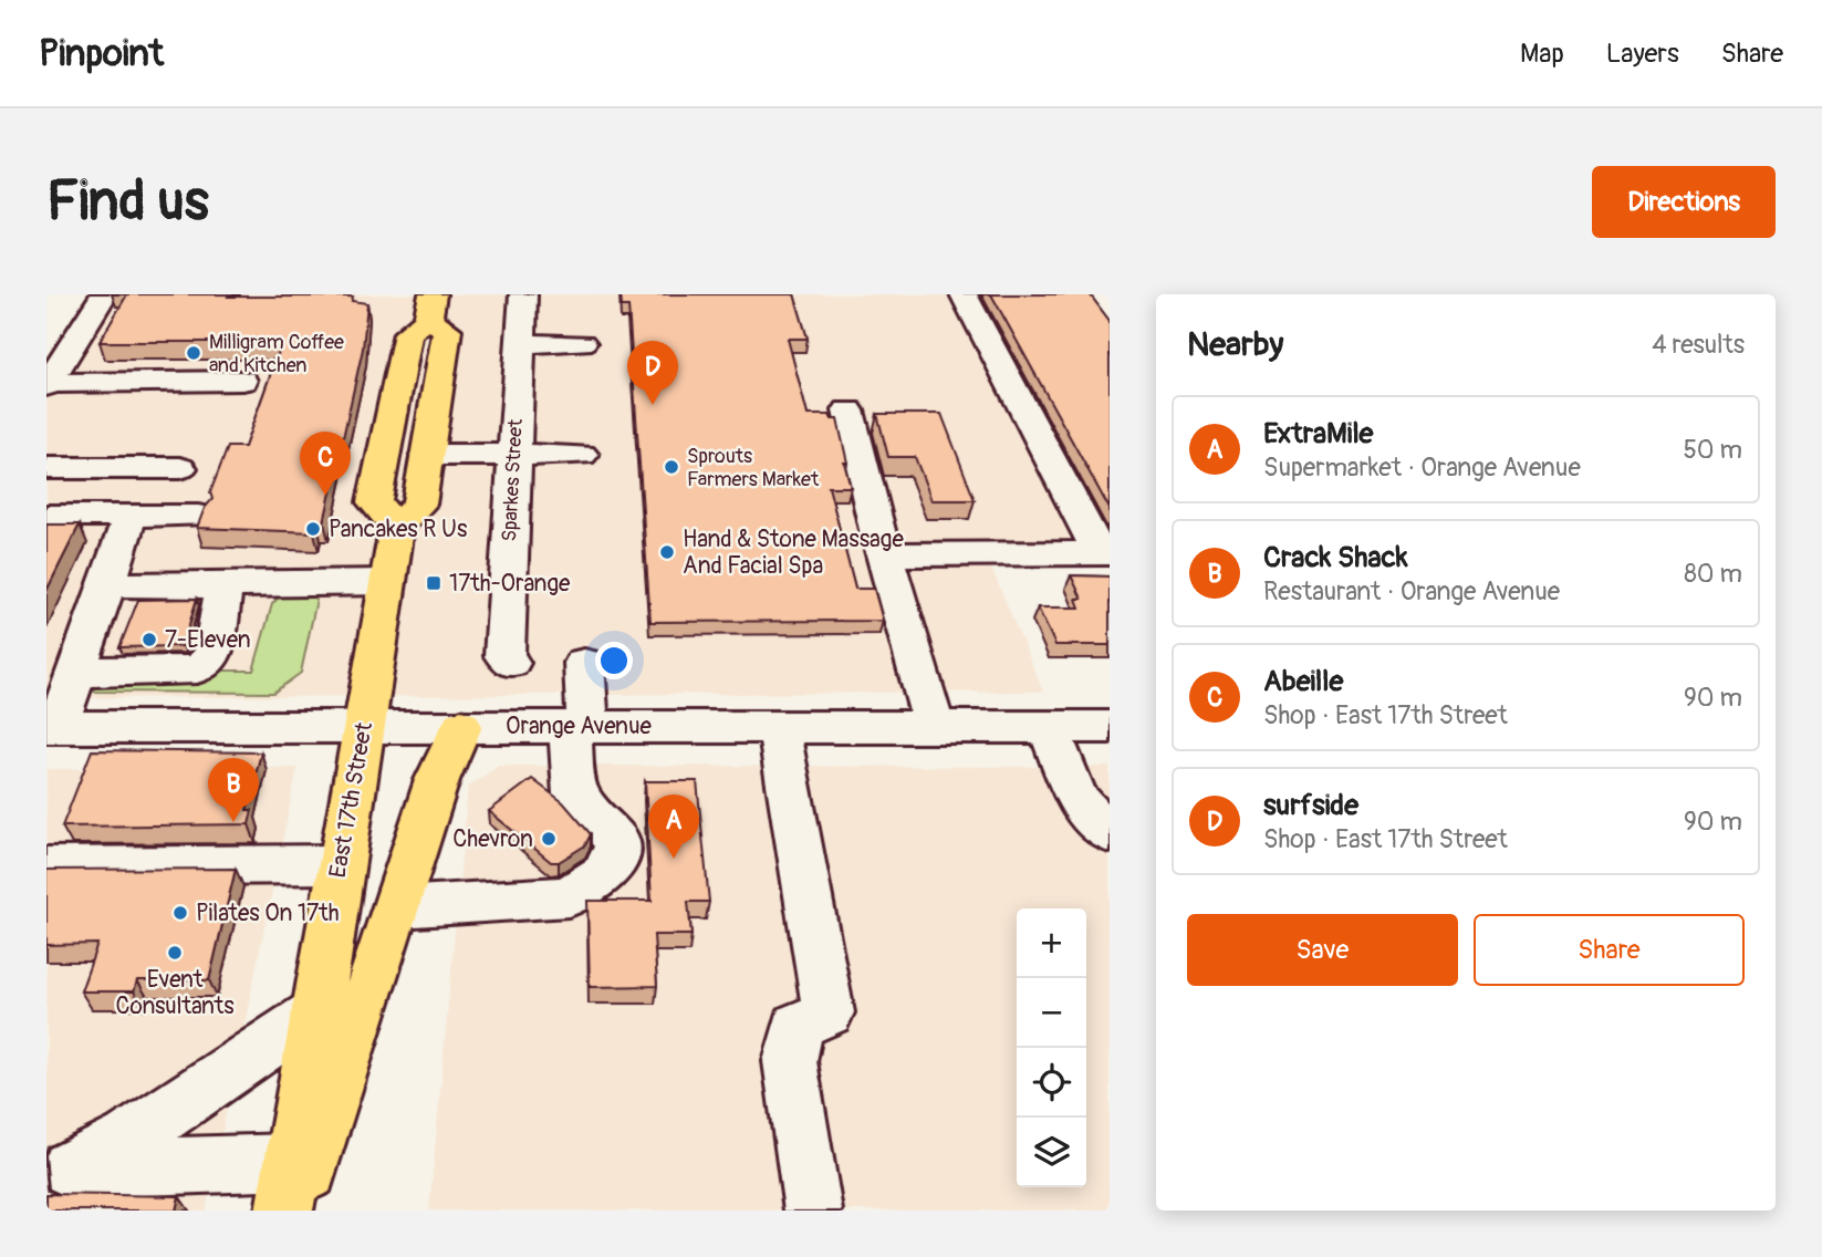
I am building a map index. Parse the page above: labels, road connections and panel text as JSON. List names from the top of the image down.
{
  "streets": {
    "main road": ["East 17th Street"],
    "street": ["Sparkes Street", "Orange Avenue"]
  },
  "crossings": [
    ["Orange Avenue", "East 17th Street"]
  ],
  "places": {
    "other": [
      "Milligram Coffee and Kitchen",
      "Sprouts Farmers Market",
      "Pancakes R Us",
      "Hand & Stone Massage And Facial Spa",
      "7-Eleven",
      "Chevron",
      "Pilates On 17th",
      "Event Consultants"
    ],
    "transit": ["17th-Orange"]
  },
  "page": {
    "header": "Pinpoint",
    "nav": ["Map", "Layers", "Share"],
    "buttons": [
      "Directions",
      ["Save", "Share"]
    ],
    "title": "Find us",
    "heading": ["Nearby", "4 results"],
    "pins": [
      "D",
      "C",
      "B",
      "A"
    ],
    "list": [
      {
        "mark": "A",
        "name": "ExtraMile",
        "note": "Supermarket · Orange Avenue",
        "value": "50 m"
      },
      {
        "mark": "B",
        "name": "Crack Shack",
        "note": "Restaurant · Orange Avenue",
        "value": "80 m"
      },
      {
        "mark": "C",
        "name": "Abeille",
        "note": "Shop · East 17th Street",
        "value": "90 m"
      },
      {
        "mark": "D",
        "name": "surfside",
        "note": "Shop · East 17th Street",
        "value": "90 m"
      }
    ],
    "map_buttons": ["+", "−"]
  }
}
